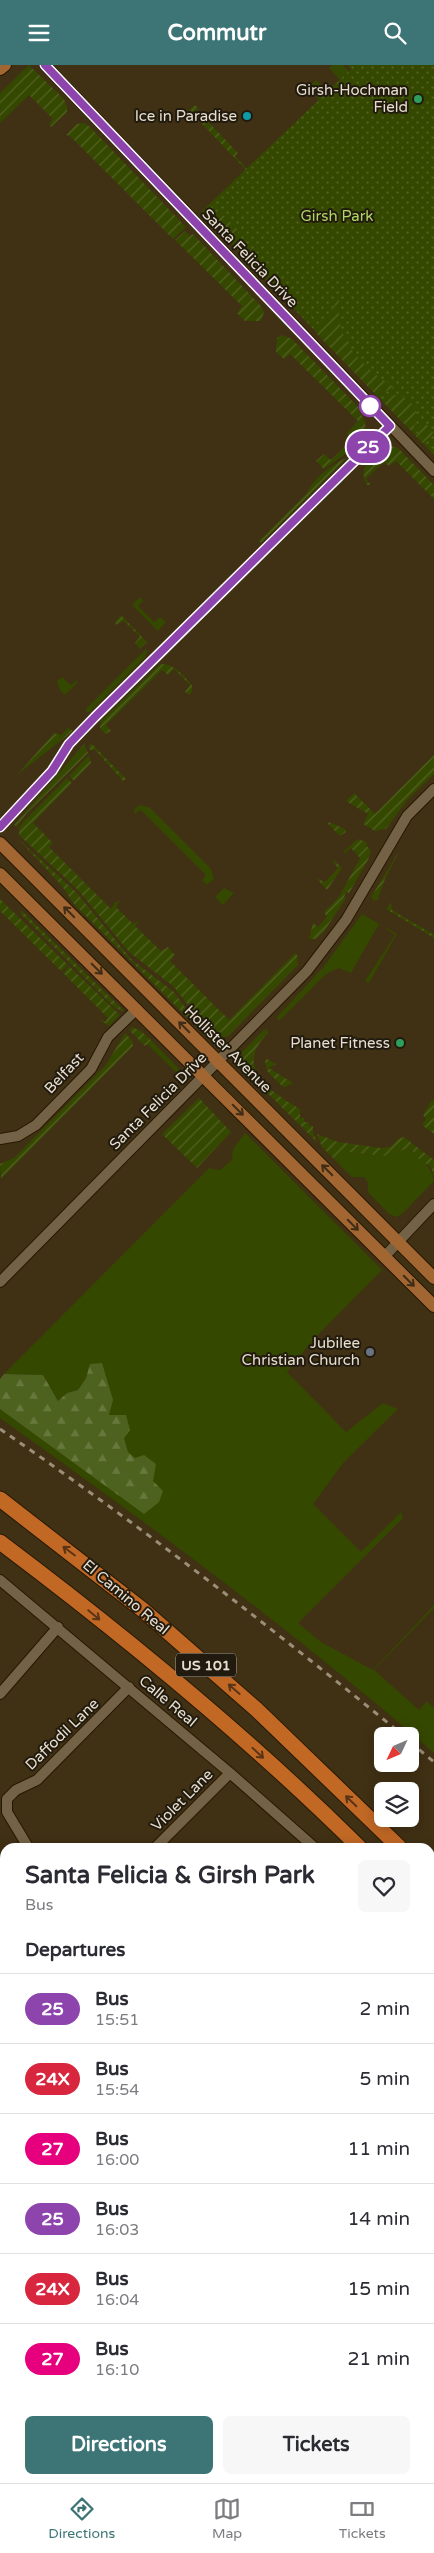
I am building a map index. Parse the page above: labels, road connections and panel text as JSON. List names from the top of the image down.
{
  "streets": {
    "highway": ["El Camino Real", "US 101"],
    "main road": ["Hollister Avenue"],
    "street": [
      "Santa Felicia Drive",
      "Belfast",
      "Calle Real",
      "Daffodil Lane",
      "Violet Lane"
    ]
  },
  "crossings": [
    ["Santa Felicia Drive", "Hollister Avenue"],
    ["Calle Real", "Daffodil Lane"],
    ["Calle Real", "Violet Lane"]
  ],
  "parks": ["Girsh Park"],
  "places": [
    "Girsh-Hochman Field",
    "Ice in Paradise",
    "Planet Fitness",
    "Jubilee Christian Church"
  ],
  "lines": ["bus line 25"],
  "north": "bottom left",
  "page": {
    "header": "Commutr",
    "on_map": "25",
    "heading": [
      ["Santa Felicia & Girsh Park", "Bus"],
      "Departures"
    ],
    "list": [
      {
        "mark": "25",
        "name": "Bus",
        "note": "15:51",
        "value": "2 min"
      },
      {
        "mark": "24X",
        "name": "Bus",
        "note": "15:54",
        "value": "5 min"
      },
      {
        "mark": "27",
        "name": "Bus",
        "note": "16:00",
        "value": "11 min"
      },
      {
        "mark": "25",
        "name": "Bus",
        "note": "16:03",
        "value": "14 min"
      },
      {
        "mark": "24X",
        "name": "Bus",
        "note": "16:04",
        "value": "15 min"
      },
      {
        "mark": "27",
        "name": "Bus",
        "note": "16:10",
        "value": "21 min"
      }
    ],
    "buttons": ["Directions", "Tickets"],
    "tabs": ["Directions", "Map", "Tickets"]
  }
}
